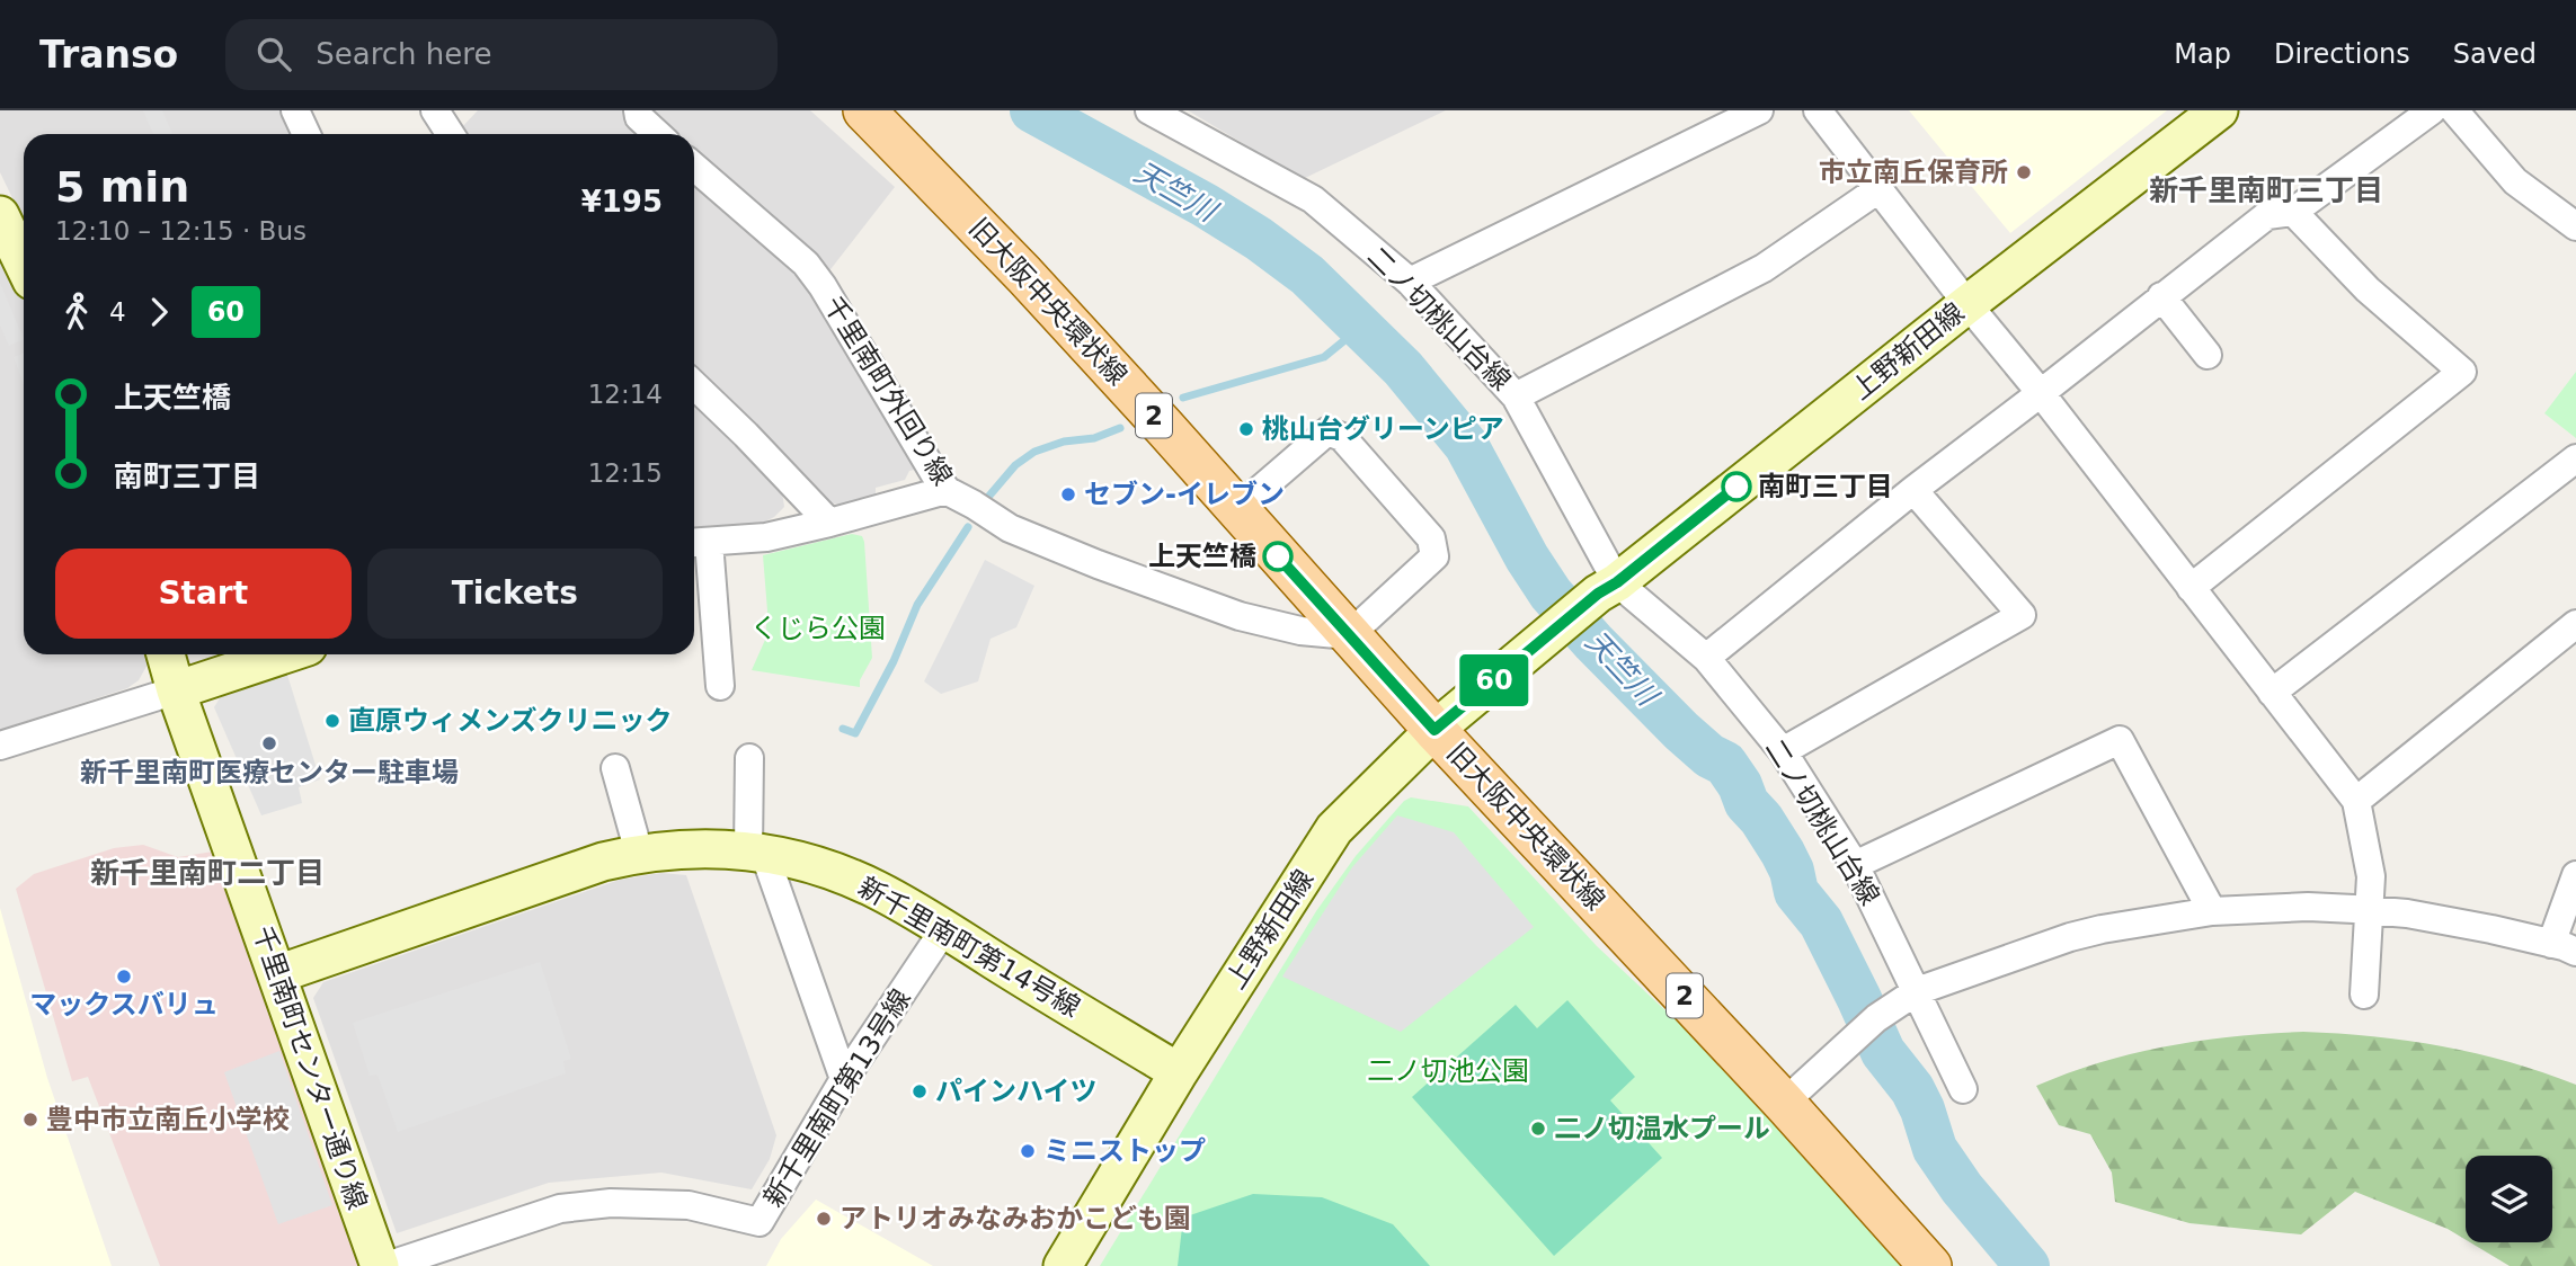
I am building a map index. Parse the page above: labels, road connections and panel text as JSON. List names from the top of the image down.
{
  "streets": {
    "main road": ["旧大阪中央環状線", "2"],
    "street": [
      "二ノ切桃山台線",
      "上野新田線",
      "千里南町外回り線",
      "新千里南町第14号線",
      "千里南町センター通り線",
      "新千里南町第13号線"
    ]
  },
  "crossings": [
    ["旧大阪中央環状線", "上野新田線"],
    ["旧大阪中央環状線", "千里南町外回り線"],
    ["二ノ切桃山台線", "上野新田線"],
    ["上野新田線", "新千里南町第14号線"],
    ["新千里南町第14号線", "千里南町センター通り線"],
    ["新千里南町第14号線", "新千里南町第13号線"]
  ],
  "districts": ["新千里南町三丁目", "新千里南町二丁目"],
  "water": ["天竺川"],
  "parks": ["くじら公園", "二ノ切池公園"],
  "places": [
    "市立南丘保育所",
    "桃山台グリーンピア",
    "南町三丁目",
    "セブン-イレブン",
    "上天竺橋",
    "直原ウィメンズクリニック",
    "新千里南町医療センター駐車場",
    "マックスバリュ",
    "パインハイツ",
    "豊中市立南丘小学校",
    "二ノ切温水プール",
    "ミニストップ",
    "アトリオみなみおかこども園"
  ],
  "lines": ["bus line 60"],
  "page": {
    "header": "Transo",
    "search": "Search here",
    "nav": ["Map", "Directions", "Saved"],
    "on_map": "60",
    "heading": ["5 min", "12:10 – 12:15 · Bus", "¥195"],
    "legs": ["4", "60"],
    "list": [
      {
        "name": "上天竺橋",
        "value": "12:14"
      },
      {
        "name": "南町三丁目",
        "value": "12:15"
      }
    ],
    "buttons": ["Start", "Tickets"]
  }
}
